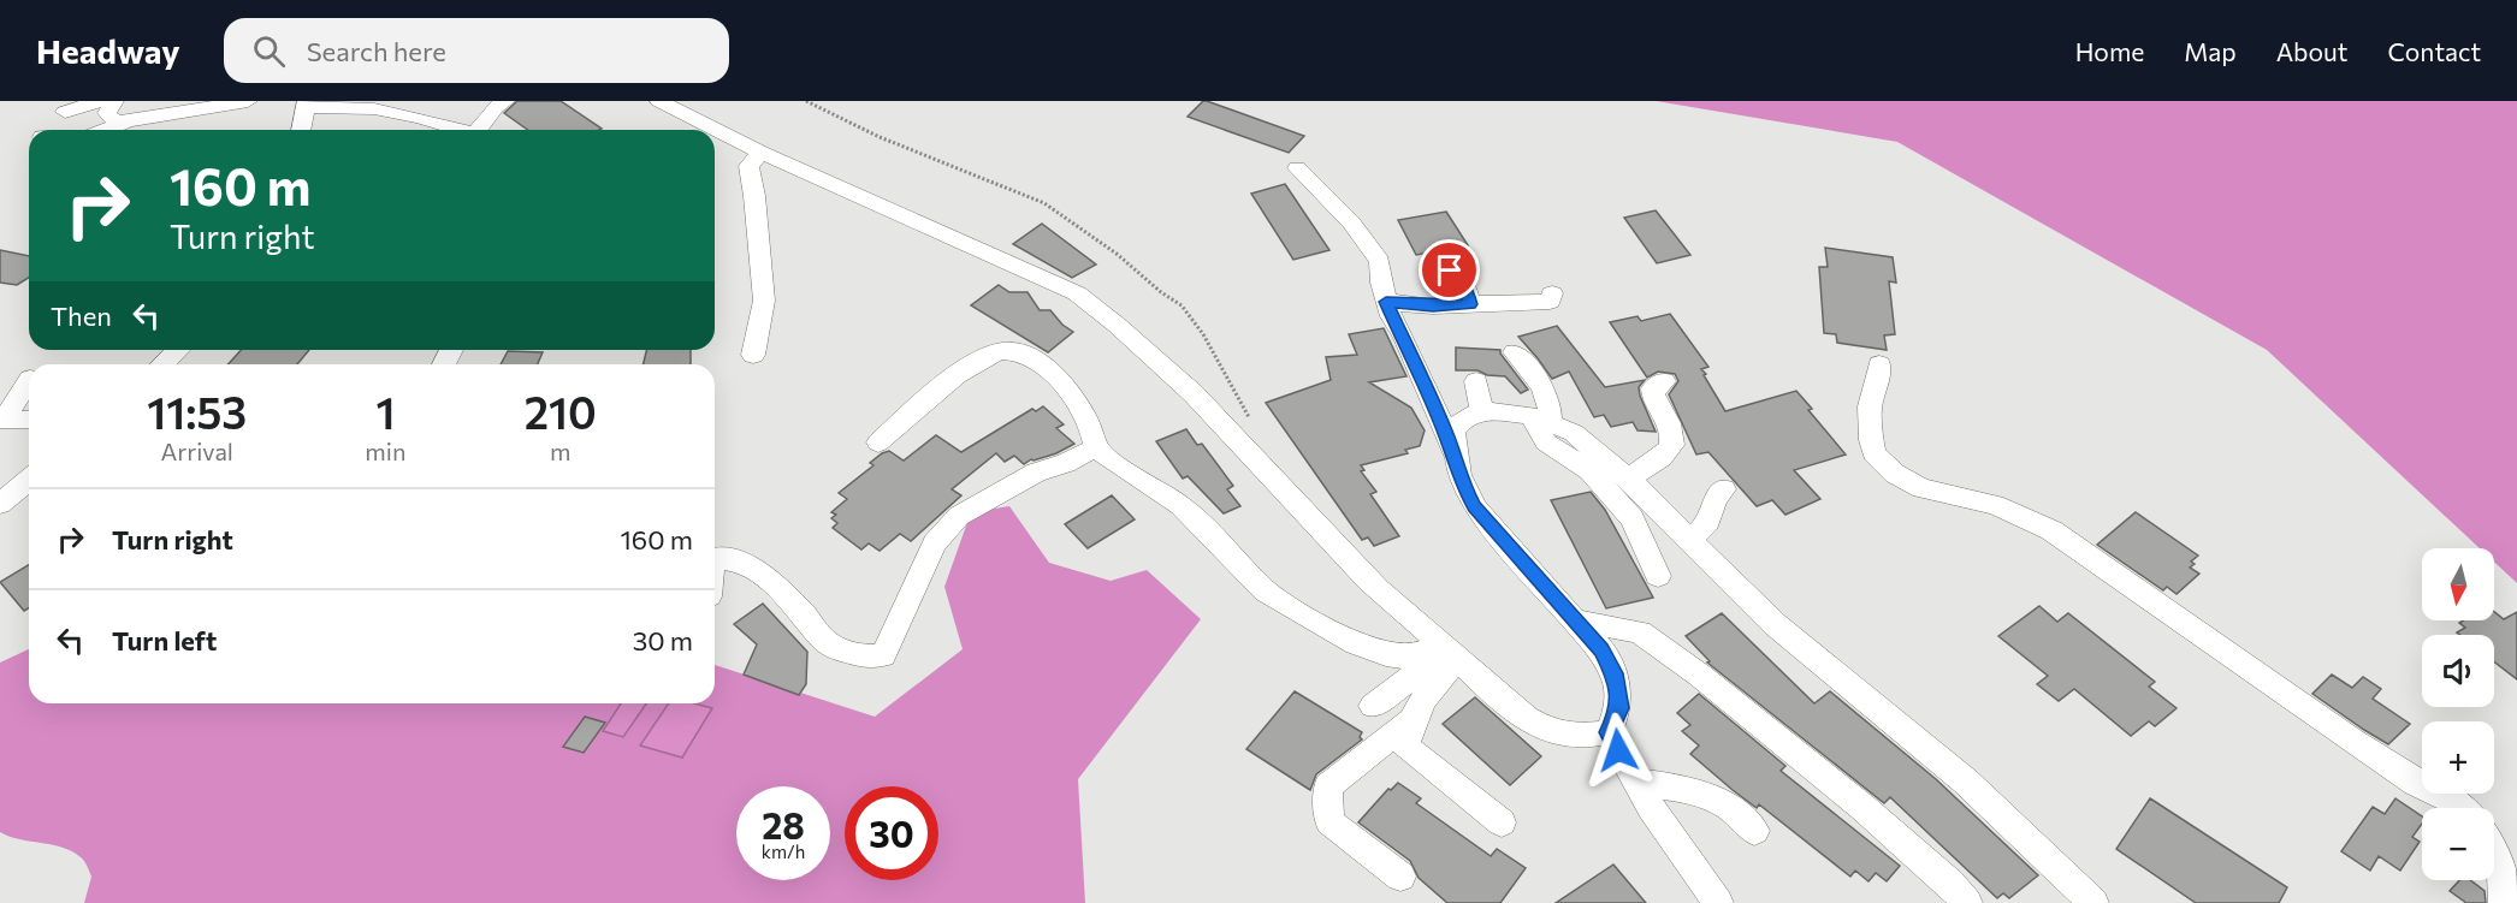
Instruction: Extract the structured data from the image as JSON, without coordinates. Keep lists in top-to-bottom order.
{
  "north": "bottom",
  "page": {
    "header": "Headway",
    "search": "Search here",
    "nav": [
      "Home",
      "Map",
      "About",
      "Contact"
    ],
    "turn": ["160 m", "Turn right"],
    "then": "Then",
    "eta": [
      "11:53",
      "Arrival",
      "1",
      "min",
      "210",
      "m"
    ],
    "list": [
      {
        "name": "Turn right",
        "value": "160 m"
      },
      {
        "name": "Turn left",
        "value": "30 m"
      }
    ],
    "map_buttons": ["+", "−"],
    "speed": "28 km/h",
    "limit": "30"
  }
}
